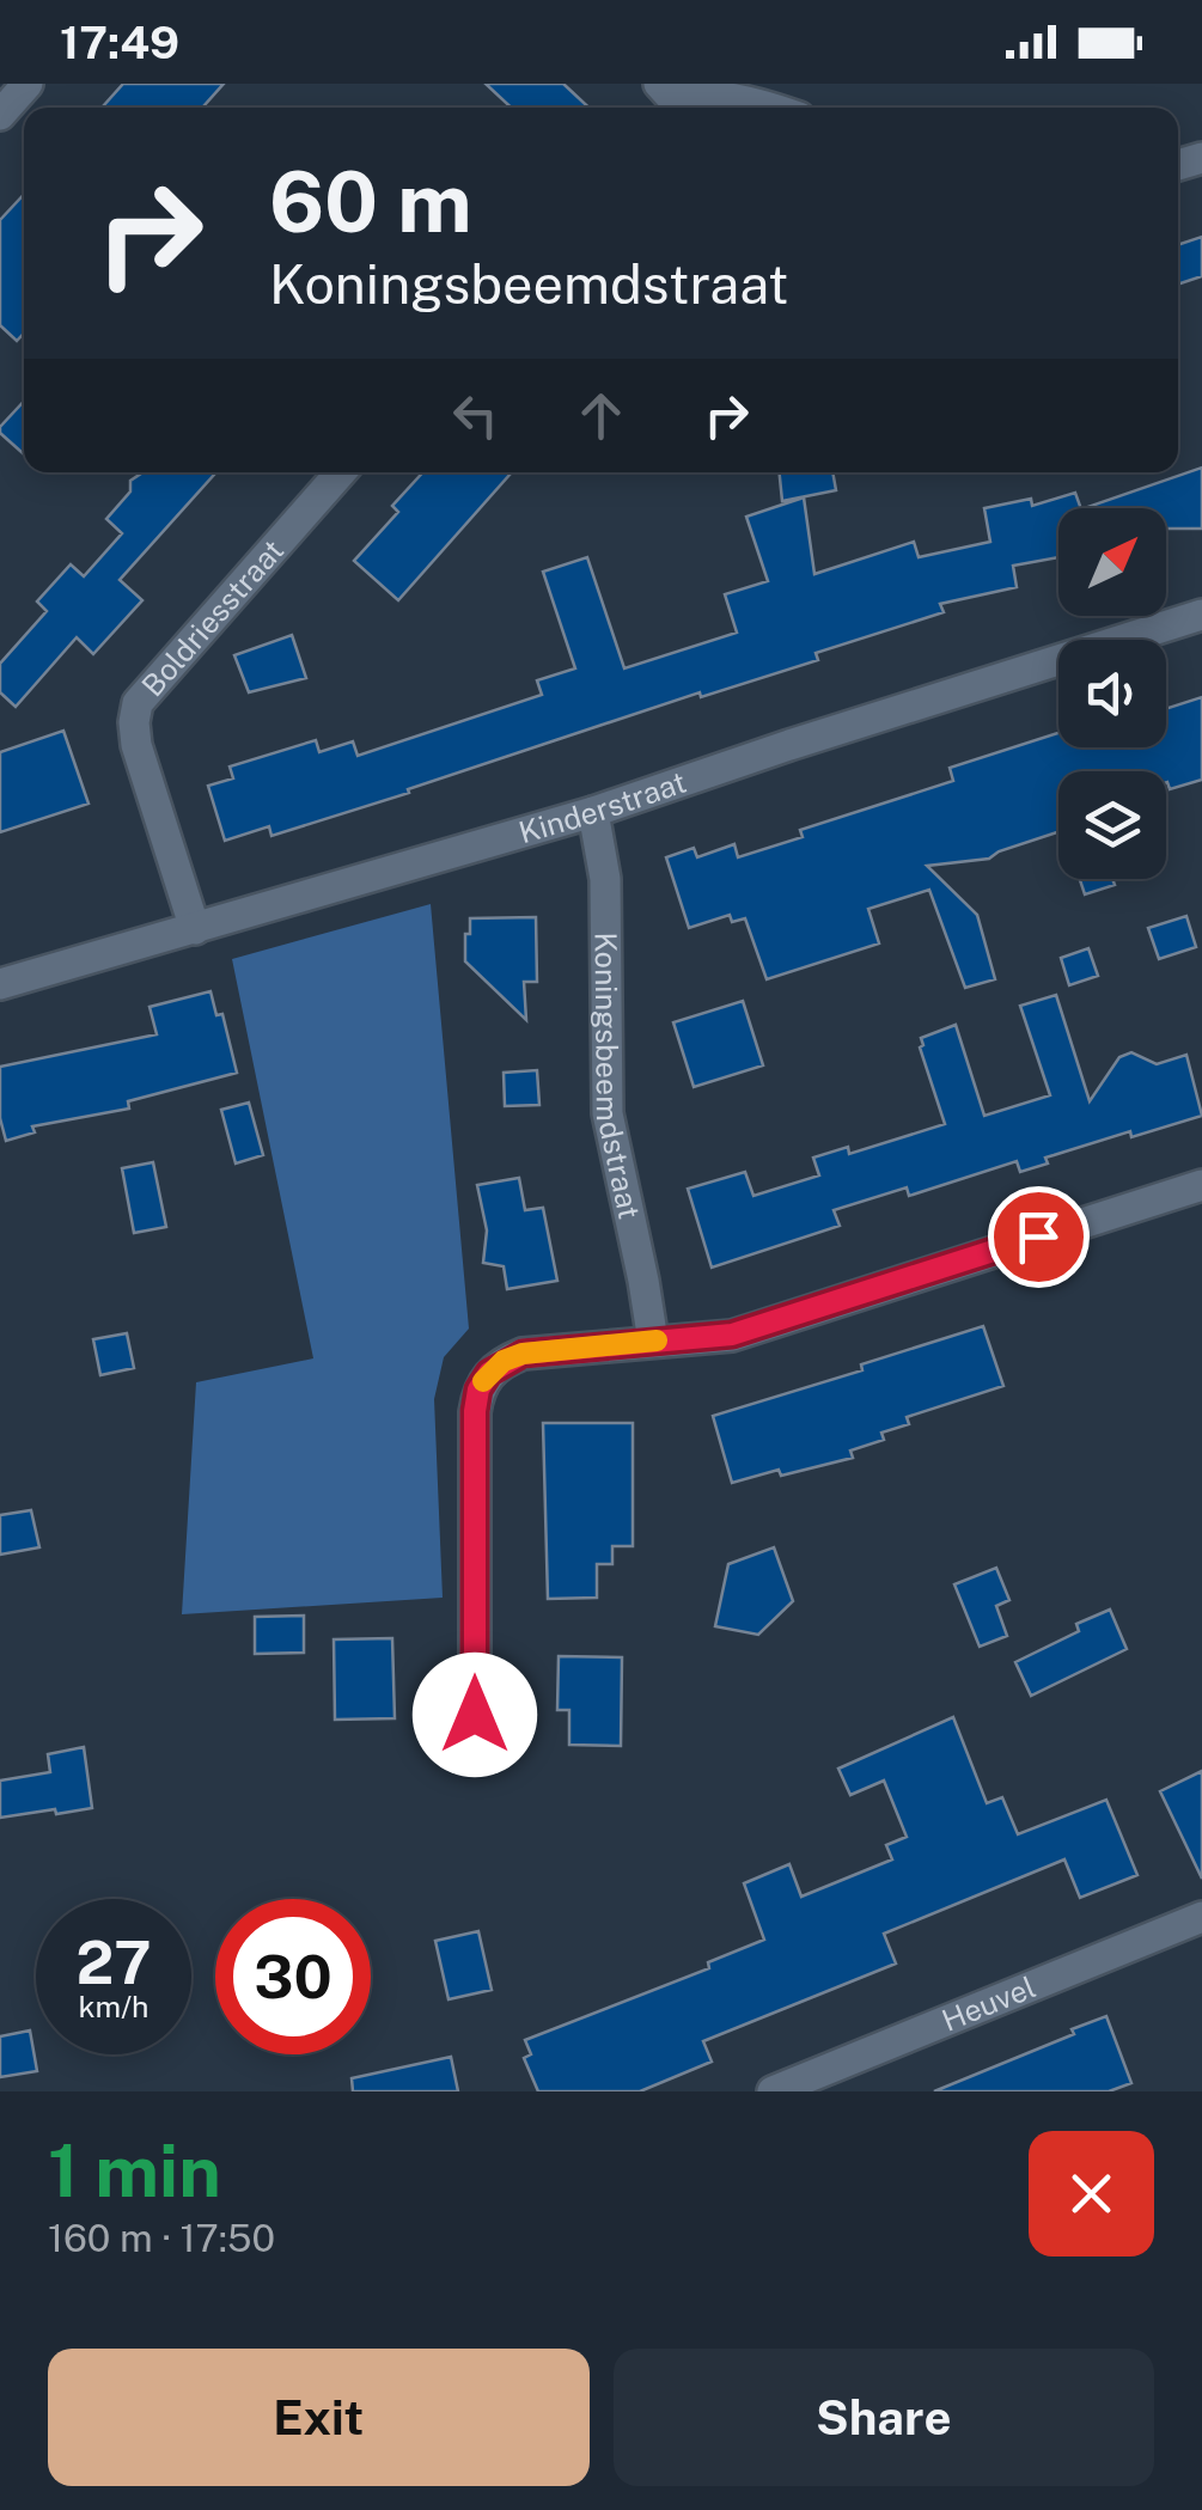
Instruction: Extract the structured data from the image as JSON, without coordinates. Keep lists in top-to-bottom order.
{
  "streets": {
    "street": [
      "Boldriesstraat",
      "Kinderstraat",
      "Koningsbeemdstraat",
      "Heuvel"
    ]
  },
  "crossings": [
    ["Boldriesstraat", "Kinderstraat"],
    ["Kinderstraat", "Koningsbeemdstraat"]
  ],
  "north": "top right",
  "page": {
    "status": "17:49",
    "turn": ["60 m", "Koningsbeemdstraat"],
    "speed": "27 km/h",
    "limit": "30",
    "heading": ["1 min", "160 m · 17:50"],
    "buttons": ["Exit", "Share"]
  }
}
